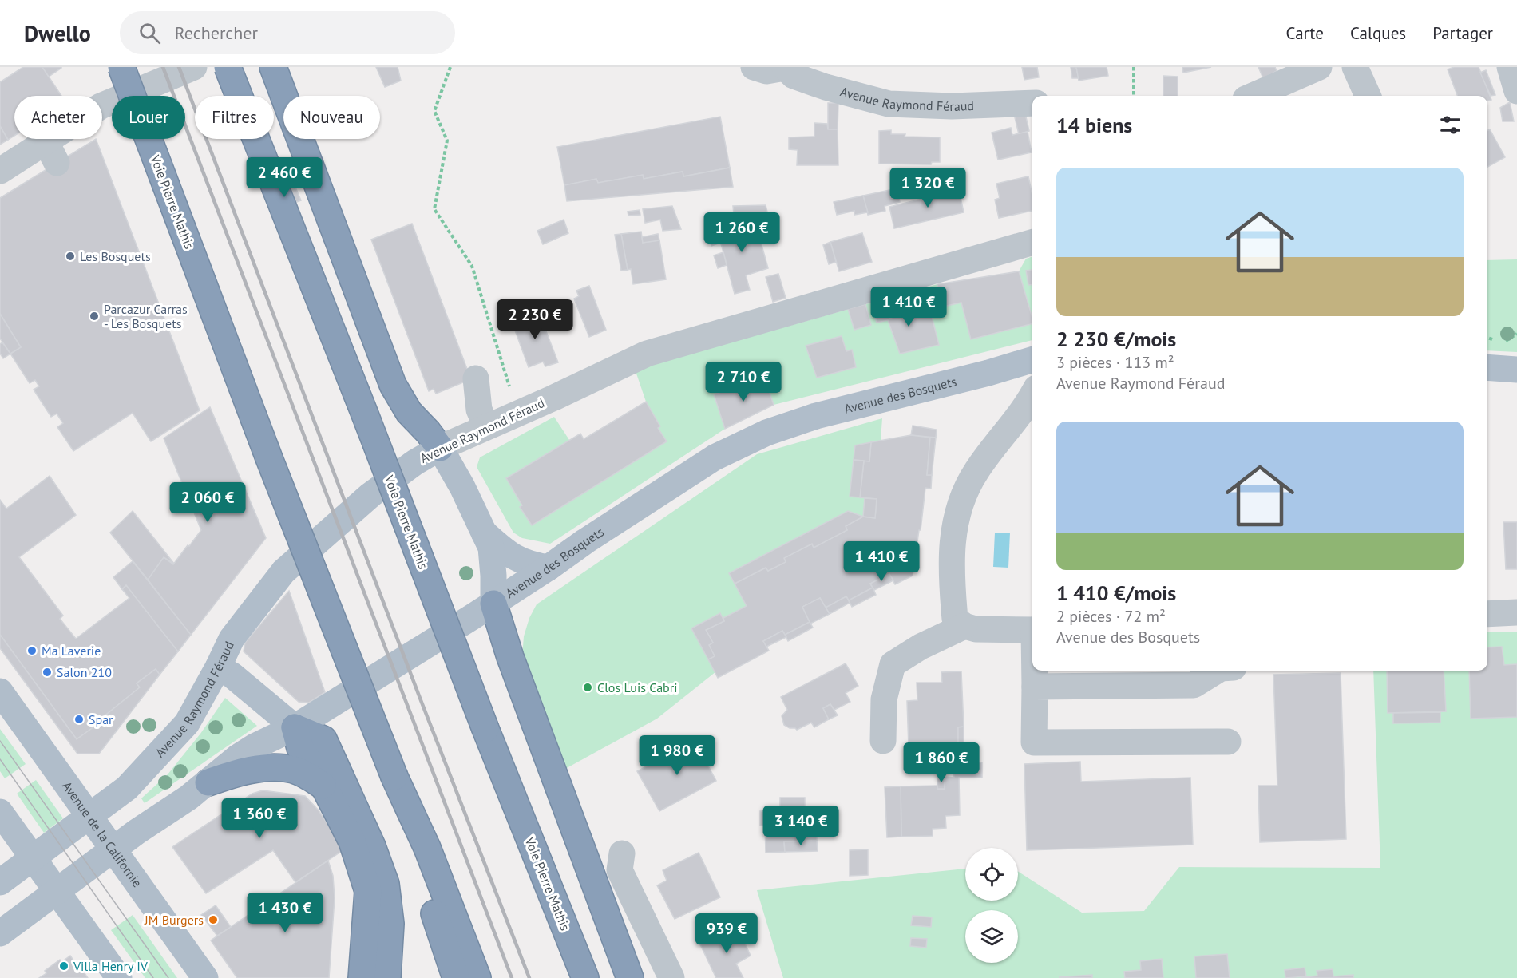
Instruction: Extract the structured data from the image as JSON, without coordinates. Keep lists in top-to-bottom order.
{
  "streets": {
    "highway": ["Voie Pierre Mathis"],
    "main road": ["Avenue Raymond Féraud", "Avenue des Bosquets", "Avenue de la Californie"]
  },
  "crossings": [
    ["Avenue Raymond Féraud", "Avenue de la Californie"],
    ["Avenue des Bosquets", "Avenue de la Californie"]
  ],
  "places": [
    "Les Bosquets",
    "Parcazur Carras - Les Bosquets",
    "Ma Laverie",
    "Salon 210",
    "Clos Luis Cabri",
    "Spar",
    "JM Burgers",
    "Villa Henry IV"
  ],
  "page": {
    "header": "Dwello",
    "search": "Rechercher",
    "nav": ["Carte", "Calques", "Partager"],
    "chip": [
      "Acheter",
      "Louer",
      "Filtres",
      "Nouveau"
    ],
    "heading": "14 biens",
    "list": [
      {
        "name": "2 230 €/mois",
        "note": "3 pièces · 113 m² · Avenue Raymond Féraud"
      },
      {
        "name": "1 410 €/mois",
        "note": "2 pièces · 72 m² · Avenue des Bosquets"
      }
    ],
    "price": [
      "2 460 €",
      "1 320 €",
      "1 260 €",
      "1 410 €",
      "2 230 €",
      "2 710 €",
      "2 060 €",
      "1 410 €",
      "1 980 €",
      "1 860 €",
      "1 360 €",
      "3 140 €",
      "1 430 €",
      "939 €"
    ]
  }
}
